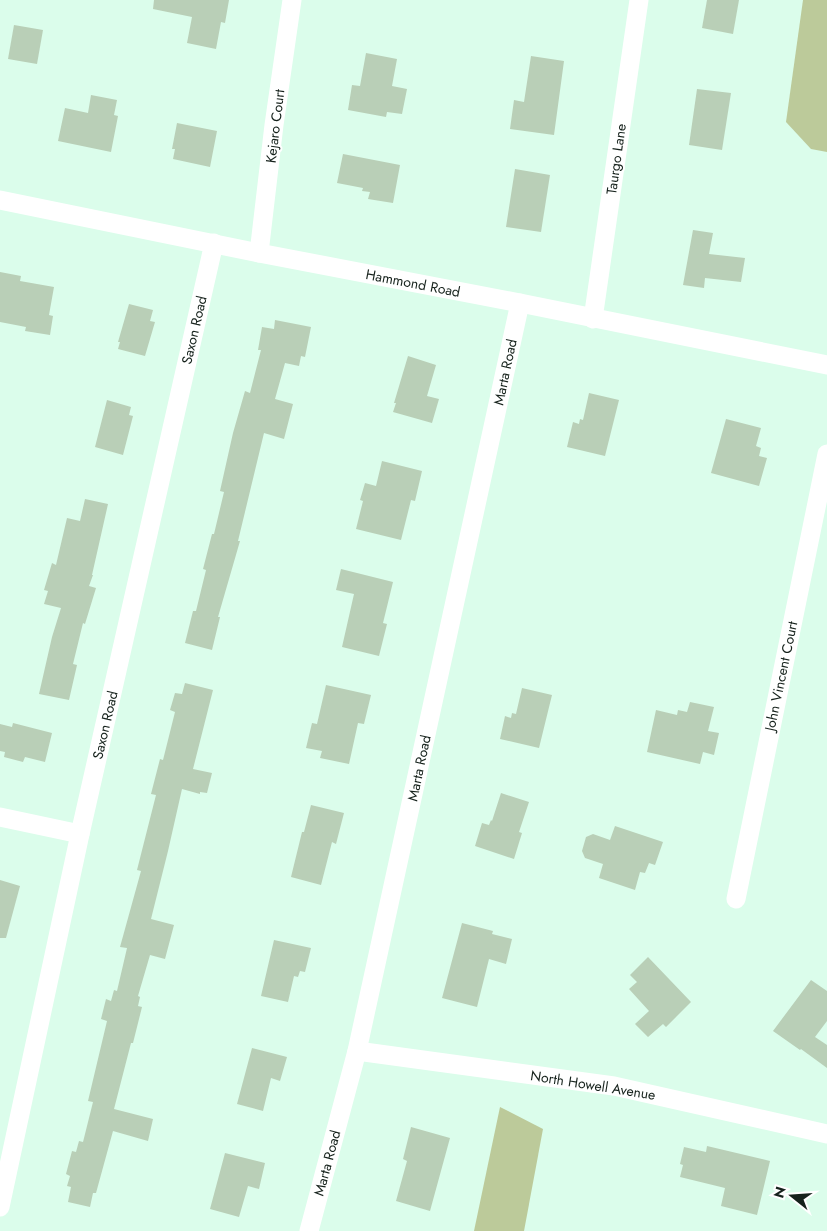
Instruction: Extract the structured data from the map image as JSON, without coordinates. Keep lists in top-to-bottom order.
{
  "streets": {
    "street": [
      "Kejaro Court",
      "Taurgo Lane",
      "Hammond Road",
      "Saxon Road",
      "Marta Road",
      "John Vincent Court",
      "North Howell Avenue"
    ]
  },
  "crossings": [
    ["Kejaro Court", "Hammond Road"],
    ["Taurgo Lane", "Hammond Road"],
    ["Hammond Road", "Saxon Road"],
    ["Hammond Road", "Marta Road"],
    ["Marta Road", "North Howell Avenue"]
  ],
  "north": "left"
}
